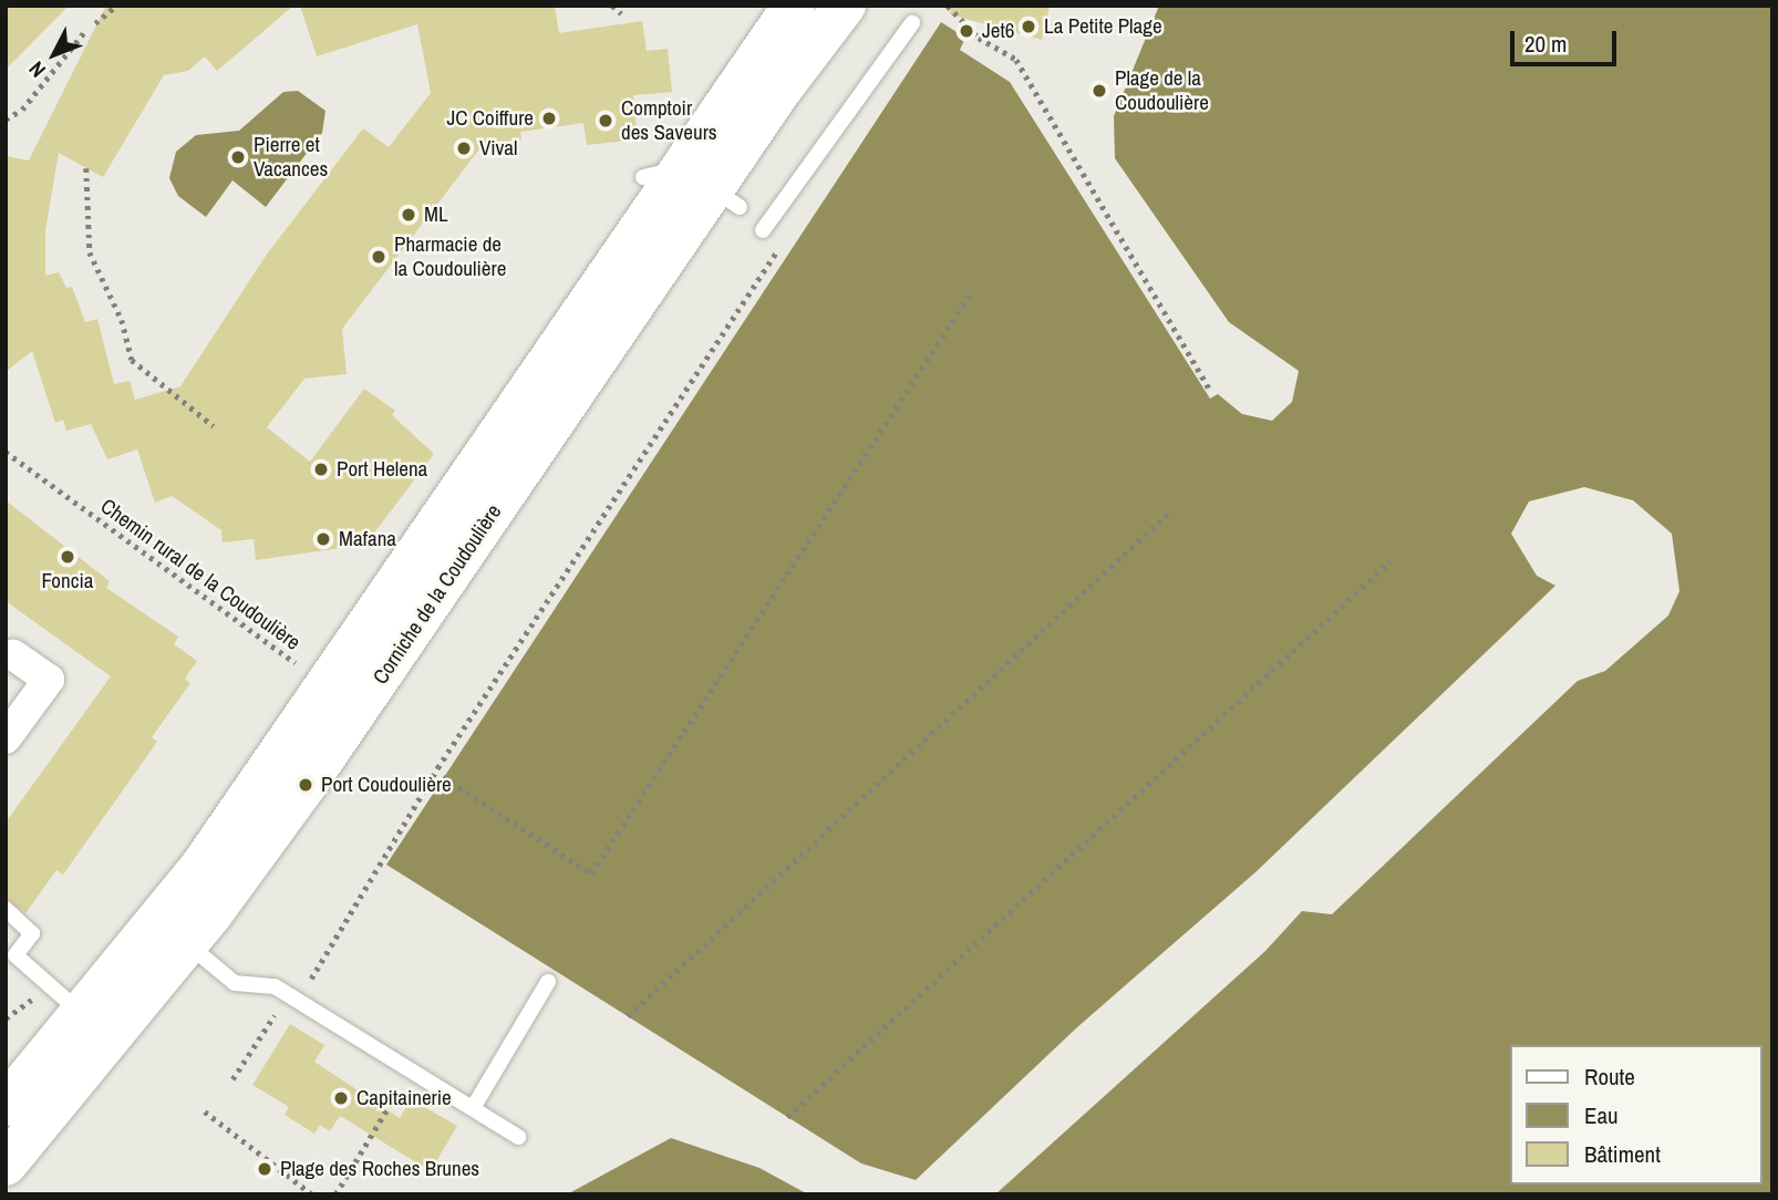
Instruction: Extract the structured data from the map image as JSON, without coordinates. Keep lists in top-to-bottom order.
{
  "streets": {
    "main road": ["Corniche de la Coudoulière"],
    "path": ["Chemin rural de la Coudoulière"]
  },
  "crossings": [
    ["Chemin rural de la Coudoulière", "Corniche de la Coudoulière"]
  ],
  "places": [
    "La Petite Plage",
    "Jet6",
    "Plage de la Coudoulière",
    "JC Coiffure",
    "Comptoir des Saveurs",
    "Vival",
    "Pierre et Vacances",
    "ML",
    "Pharmacie de la Coudoulière",
    "Port Helena",
    "Mafana",
    "Foncia",
    "Port Coudoulière",
    "Capitainerie",
    "Plage des Roches Brunes"
  ],
  "legend": ["Route", "Eau", "Bâtiment"],
  "scale_bar": "20 m",
  "north": "bottom left"
}
